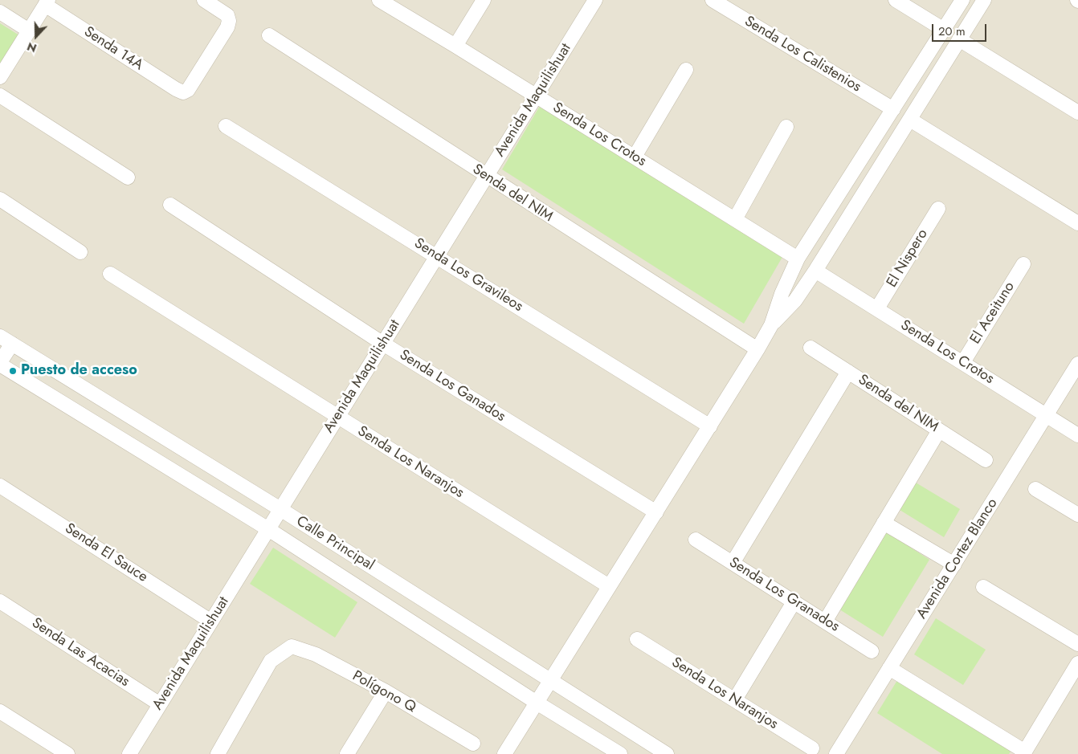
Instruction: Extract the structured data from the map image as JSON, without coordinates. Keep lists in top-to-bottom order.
{
  "streets": {
    "street": [
      "Senda 14A",
      "Senda Los Calistenios",
      "Avenida Maquilishuat",
      "Senda Los Crotos",
      "Senda del NIM",
      "El Nispero",
      "Senda Los Gravileos",
      "El Aceituno",
      "Senda Los Ganados",
      "Senda Los Naranjos",
      "Calle Principal",
      "Senda El Sauce",
      "Avenida Cortez Blanco",
      "Senda Los Granados",
      "Senda Las Acacias",
      "Polígono Q"
    ]
  },
  "crossings": [
    ["Avenida Maquilishuat", "Senda Los Crotos"],
    ["Avenida Maquilishuat", "Senda del NIM"],
    ["Avenida Maquilishuat", "Senda Los Gravileos"],
    ["Avenida Maquilishuat", "Senda Los Ganados"],
    ["Avenida Maquilishuat", "Senda Los Naranjos"],
    ["Avenida Maquilishuat", "Calle Principal"],
    ["Avenida Maquilishuat", "Senda El Sauce"],
    ["Avenida Maquilishuat", "Senda Las Acacias"],
    ["Senda Los Crotos", "El Nispero"],
    ["Senda Los Crotos", "El Aceituno"],
    ["Senda Los Crotos", "Avenida Cortez Blanco"]
  ],
  "places": ["Puesto de acceso"],
  "scale_bar": "20 m",
  "north": "bottom"
}
